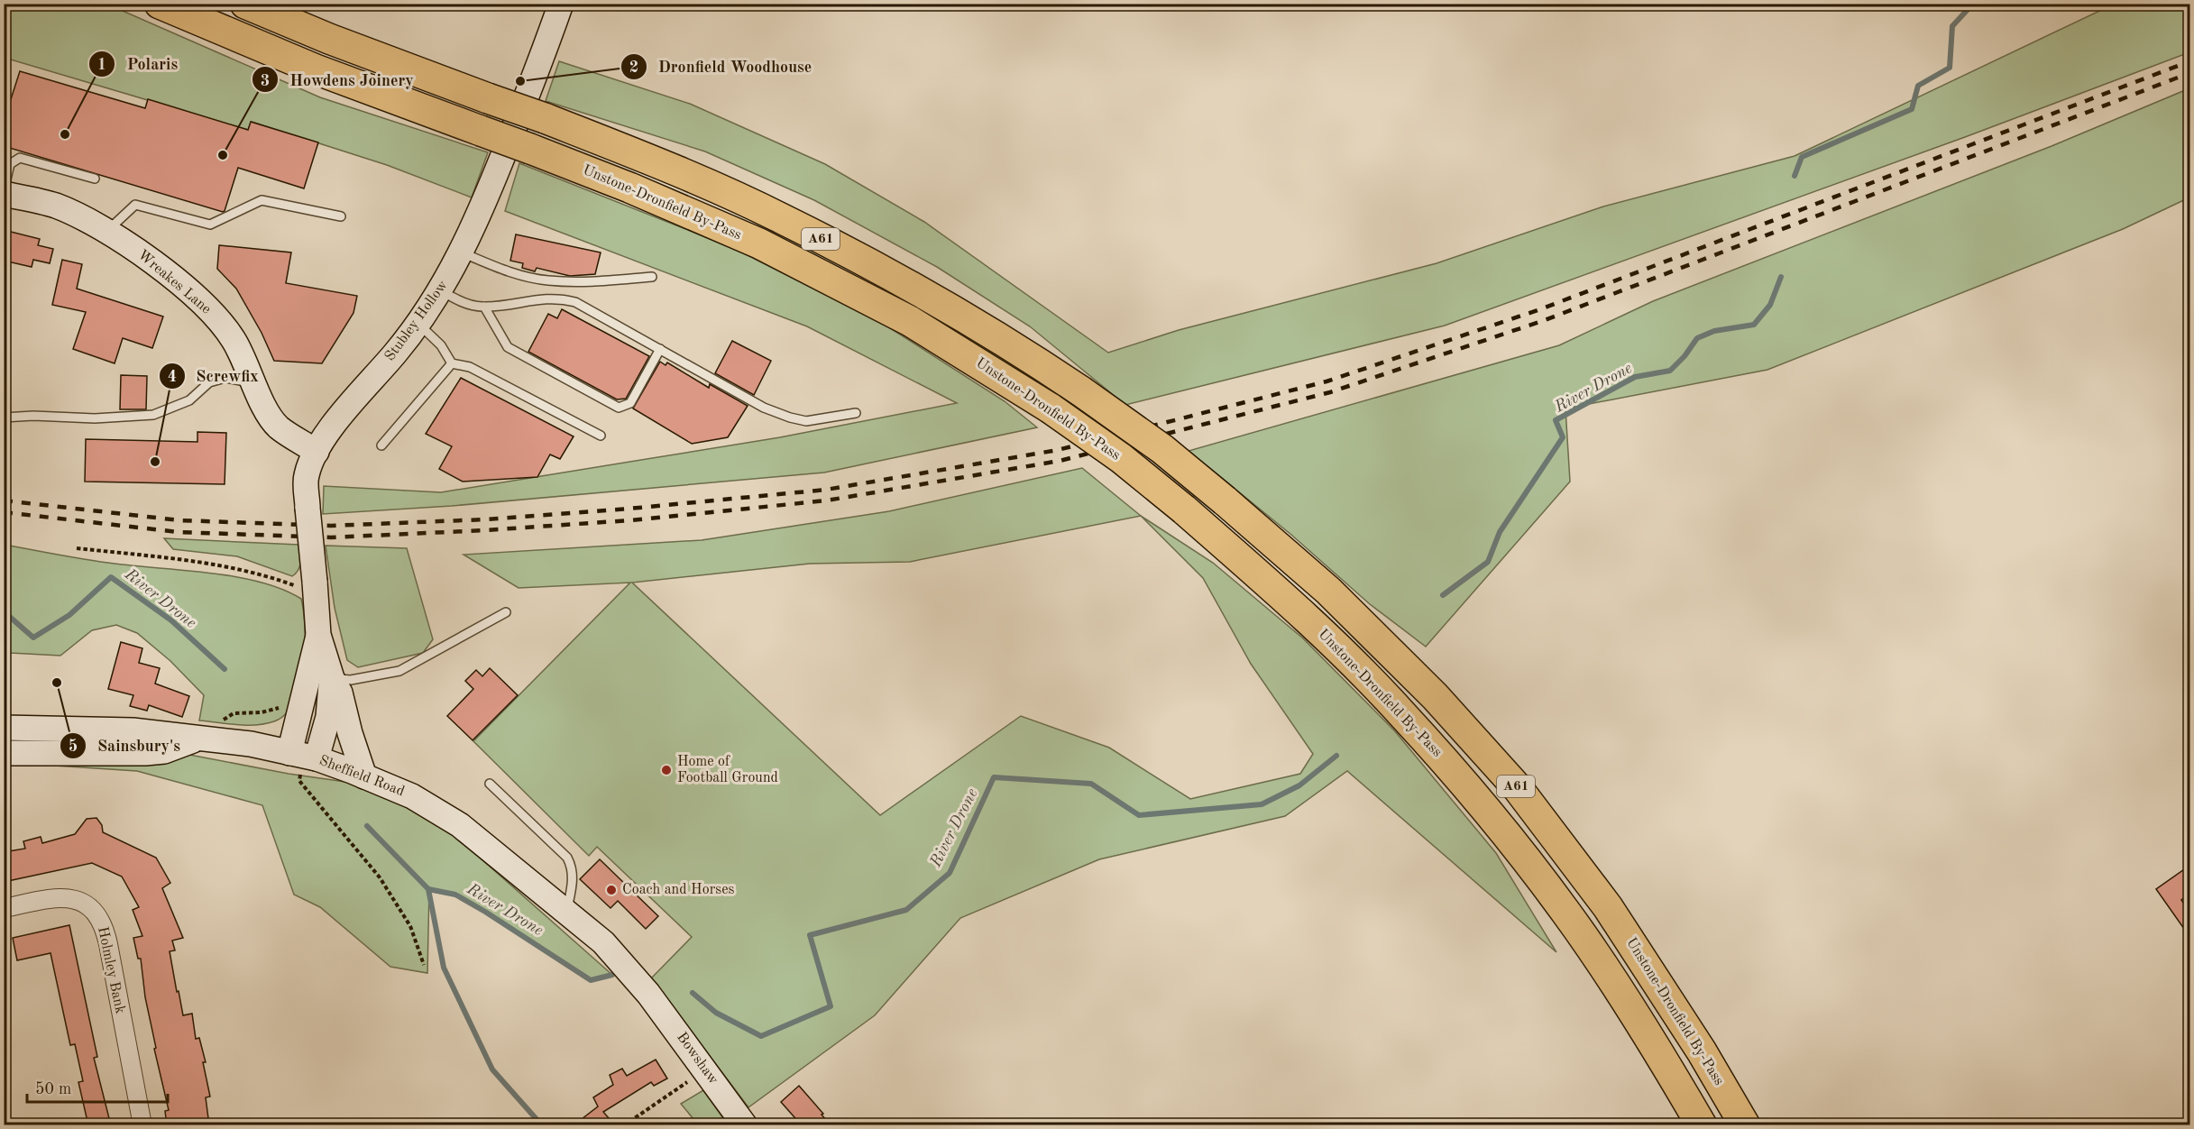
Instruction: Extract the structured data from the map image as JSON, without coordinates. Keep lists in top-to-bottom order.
{
  "streets": {
    "highway": ["Unstone-Dronfield By-Pass", "A61"],
    "main road": [
      "Wreakes Lane",
      "Stubley Hollow",
      "Sheffield Road",
      "Bowshaw"
    ],
    "street": ["Holmley Bank"]
  },
  "crossings": [
    ["Wreakes Lane", "Stubley Hollow"],
    ["Stubley Hollow", "Sheffield Road"],
    ["Sheffield Road", "Bowshaw"]
  ],
  "water": ["River Drone"],
  "places": [
    "Dronfield Woodhouse",
    "Polaris",
    "Howdens Joinery",
    "Screwfix",
    "Sainsbury's",
    "Home of Football Ground",
    "Coach and Horses"
  ],
  "scale_bar": "50 m"
}
